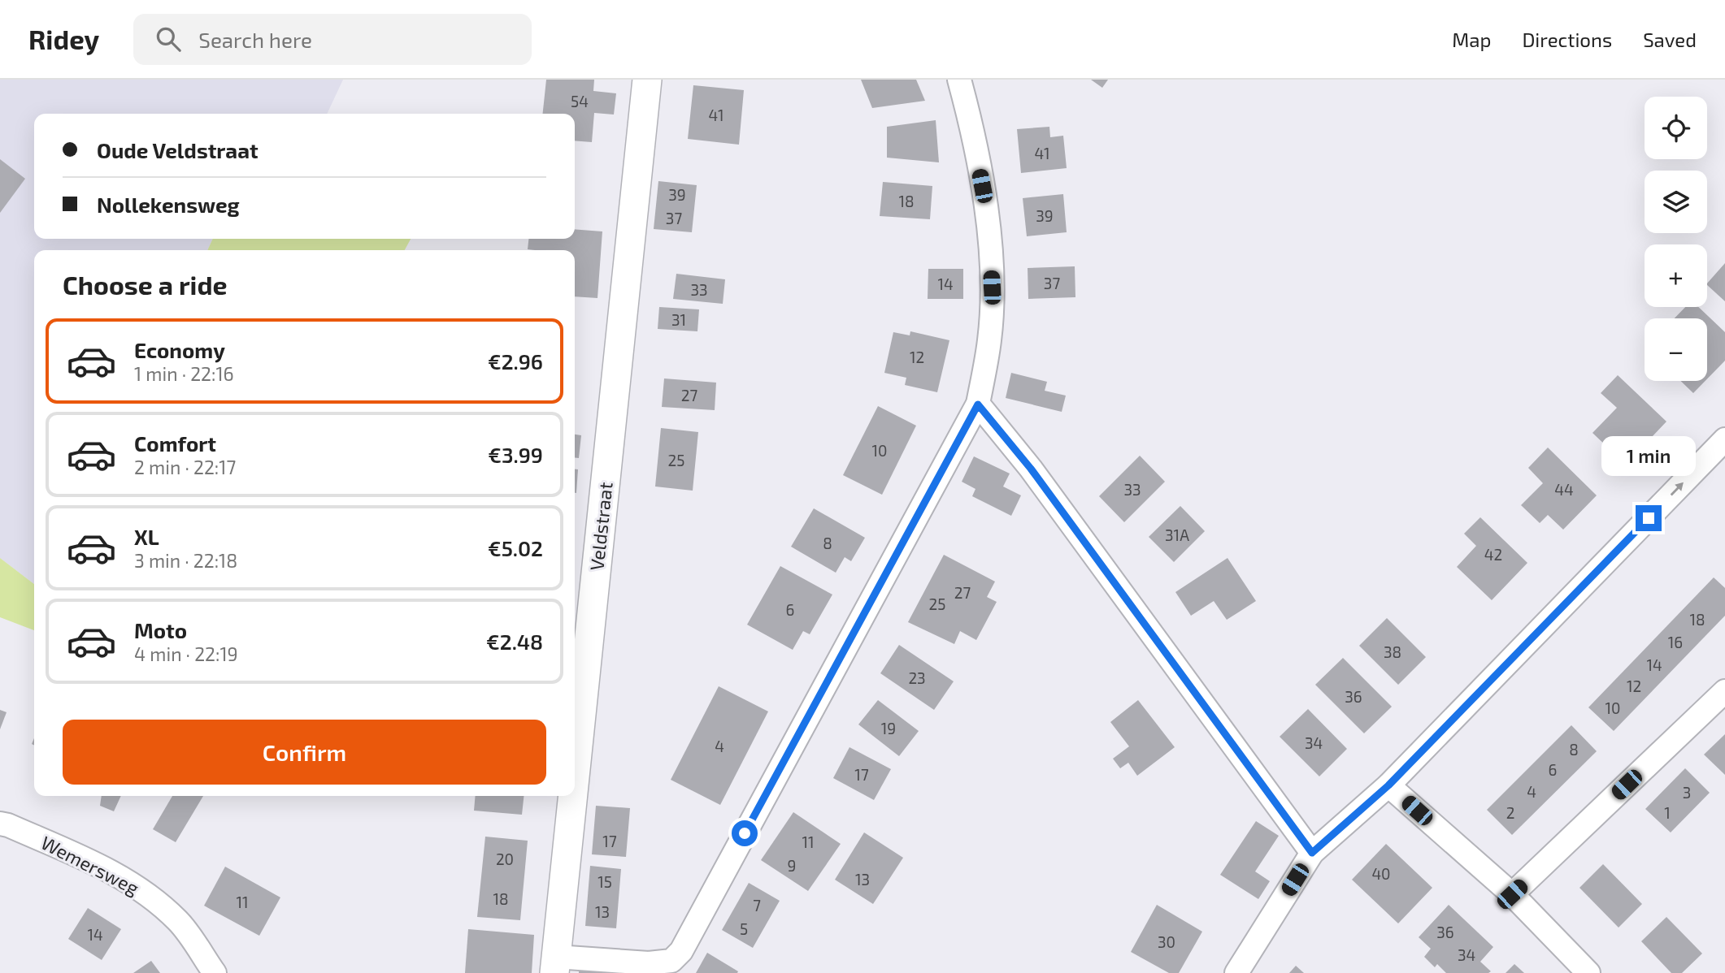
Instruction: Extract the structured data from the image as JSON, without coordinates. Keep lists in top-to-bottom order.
{
  "streets": {
    "street": ["Veldstraat", "Wemersweg"]
  },
  "house_numbers": [
    "54",
    "41",
    "41",
    "39",
    "18",
    "39",
    "37",
    "37",
    "14",
    "33",
    "31",
    "12",
    "27",
    "10",
    "25",
    "33",
    "44",
    "31A",
    "8",
    "42",
    "27",
    "25",
    "6",
    "18",
    "16",
    "38",
    "14",
    "23",
    "12",
    "36",
    "10",
    "19",
    "34",
    "4",
    "8",
    "6",
    "17",
    "4",
    "3",
    "2",
    "1",
    "17",
    "11",
    "20",
    "9",
    "40",
    "13",
    "15",
    "18",
    "11",
    "7",
    "13",
    "5",
    "36",
    "14",
    "30",
    "34"
  ],
  "page": {
    "header": "Ridey",
    "search": "Search here",
    "nav": ["Map", "Directions", "Saved"],
    "map_buttons": ["+", "−"],
    "banner": ["Oude Veldstraat", "Nollekensweg"],
    "heading": "Choose a ride",
    "list": [
      {
        "name": "Economy",
        "note": "1 min · 22:16",
        "value": "€2.96"
      },
      {
        "name": "Comfort",
        "note": "2 min · 22:17",
        "value": "€3.99"
      },
      {
        "name": "XL",
        "note": "3 min · 22:18",
        "value": "€5.02"
      },
      {
        "name": "Moto",
        "note": "4 min · 22:19",
        "value": "€2.48"
      }
    ],
    "bubble": "1 min",
    "buttons": "Confirm"
  }
}
